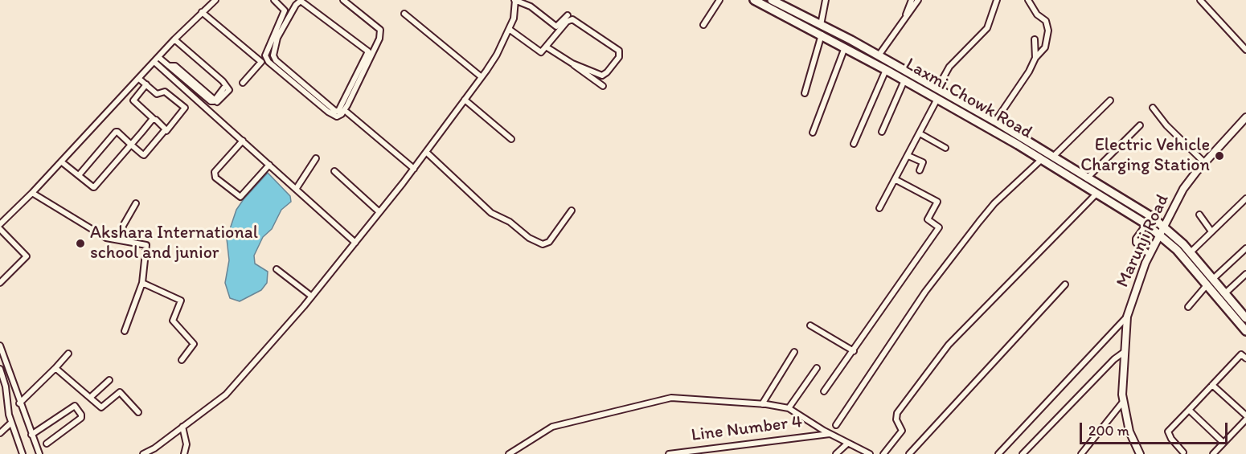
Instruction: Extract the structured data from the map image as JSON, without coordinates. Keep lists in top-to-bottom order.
{
  "streets": {
    "main road": ["Laxmi Chowk Road"],
    "street": ["Marunji Road", "Line Number 4"]
  },
  "crossings": [
    ["Laxmi Chowk Road", "Marunji Road"]
  ],
  "places": ["Electric Vehicle Charging Station", "Akshara International school and junior"],
  "scale_bar": "200 m"
}
